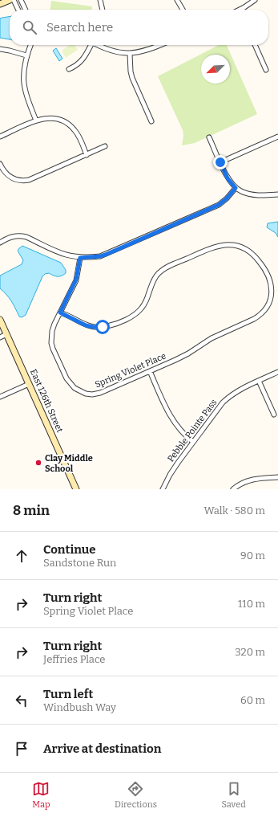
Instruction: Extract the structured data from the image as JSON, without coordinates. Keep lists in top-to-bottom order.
{
  "streets": {
    "street": ["Spring Violet Place", "East 126th Street", "Pebble Pointe Pass"]
  },
  "places": ["Clay Middle School"],
  "north": "bottom left",
  "page": {
    "search": "Search here",
    "heading": ["8 min", "Walk · 580 m"],
    "list": [
      ["Continue", "Sandstone Run", "90 m"],
      ["Turn right", "Spring Violet Place", "110 m"],
      ["Turn right", "Jeffries Place", "320 m"],
      ["Turn left", "Windbush Way", "60 m"],
      "Arrive at destination"
    ],
    "nav": ["Map", "Directions", "Saved"]
  }
}
